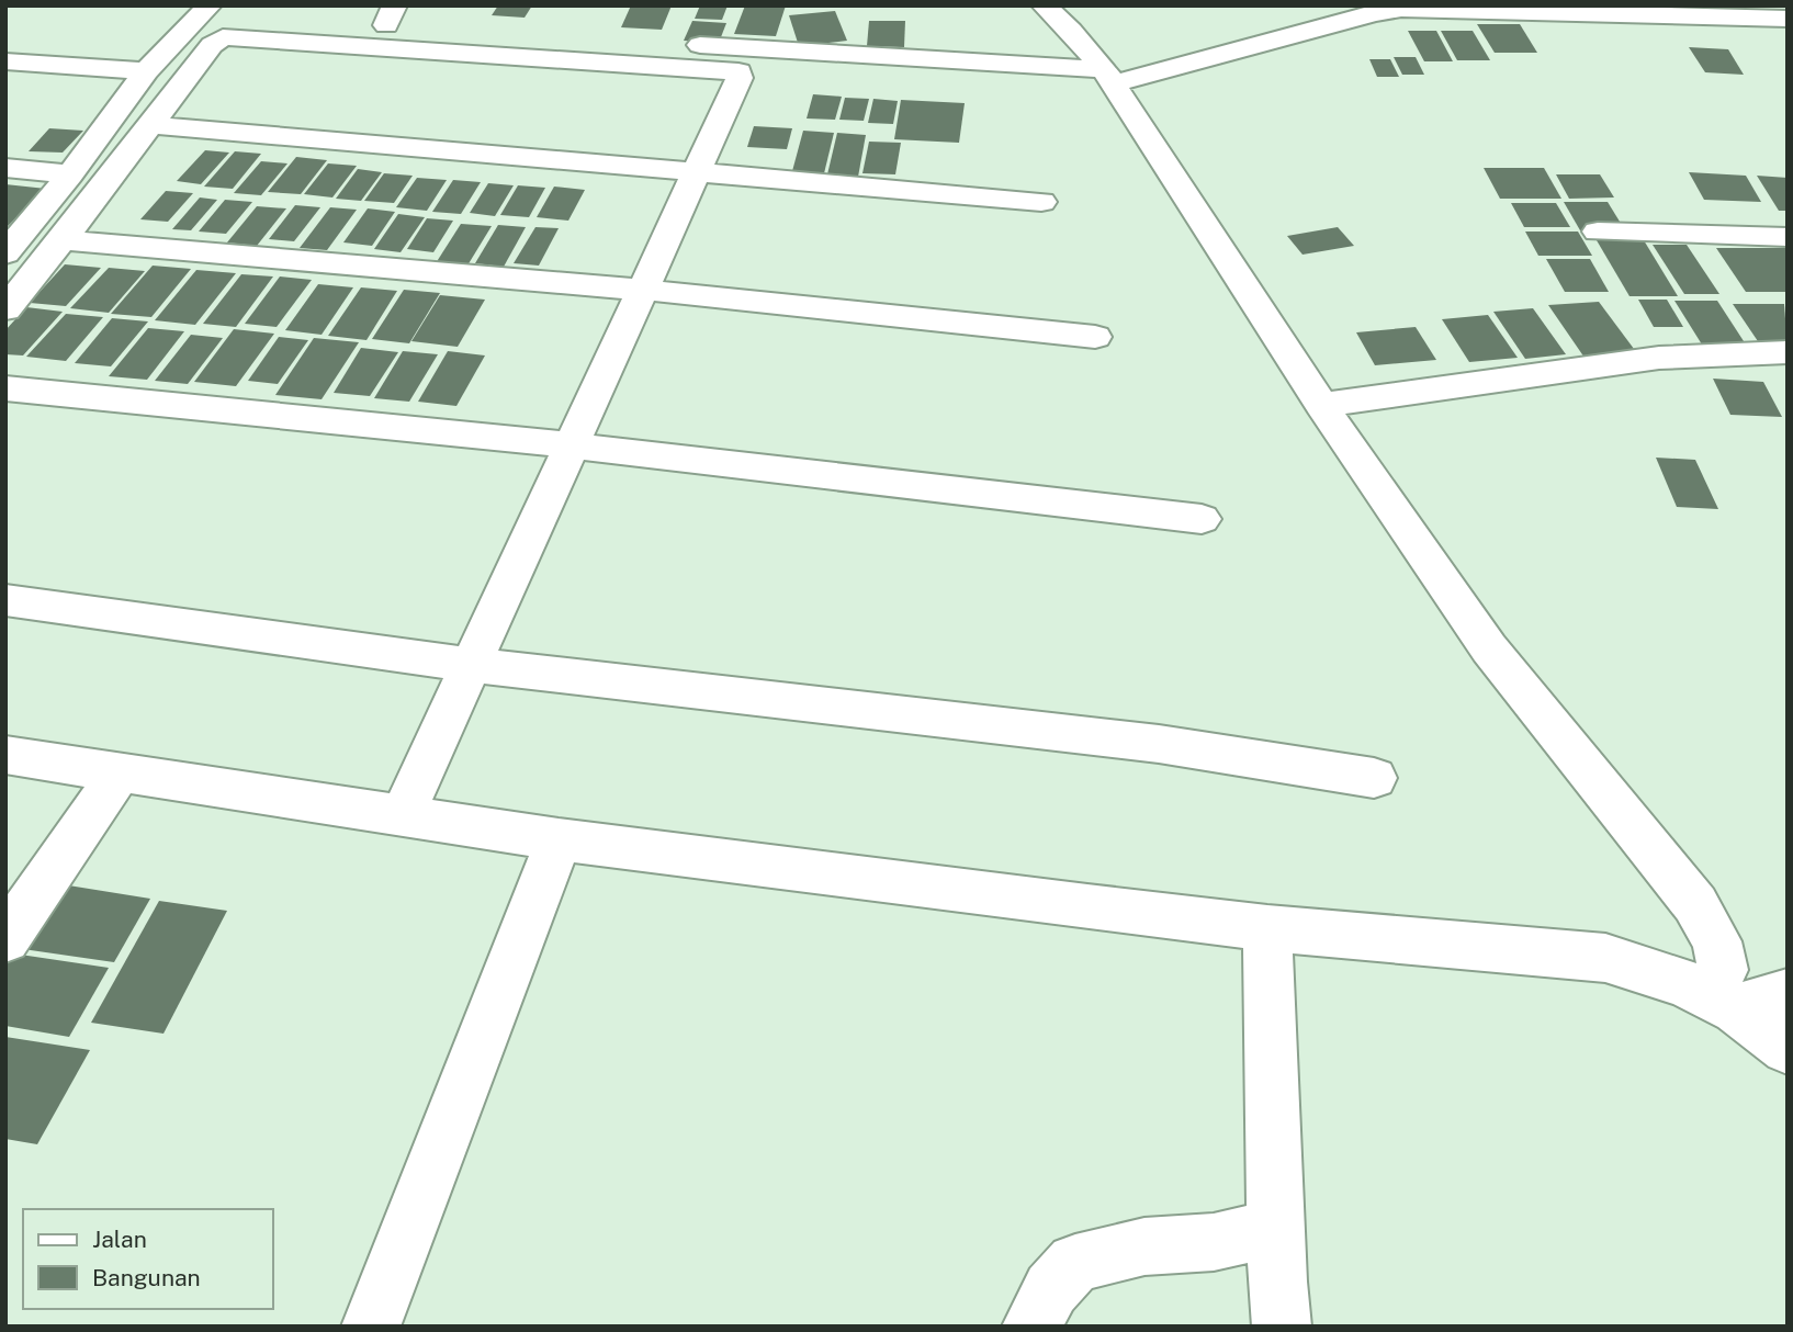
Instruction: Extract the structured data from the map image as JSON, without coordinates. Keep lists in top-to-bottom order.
{
  "legend": ["Jalan", "Bangunan"]
}
